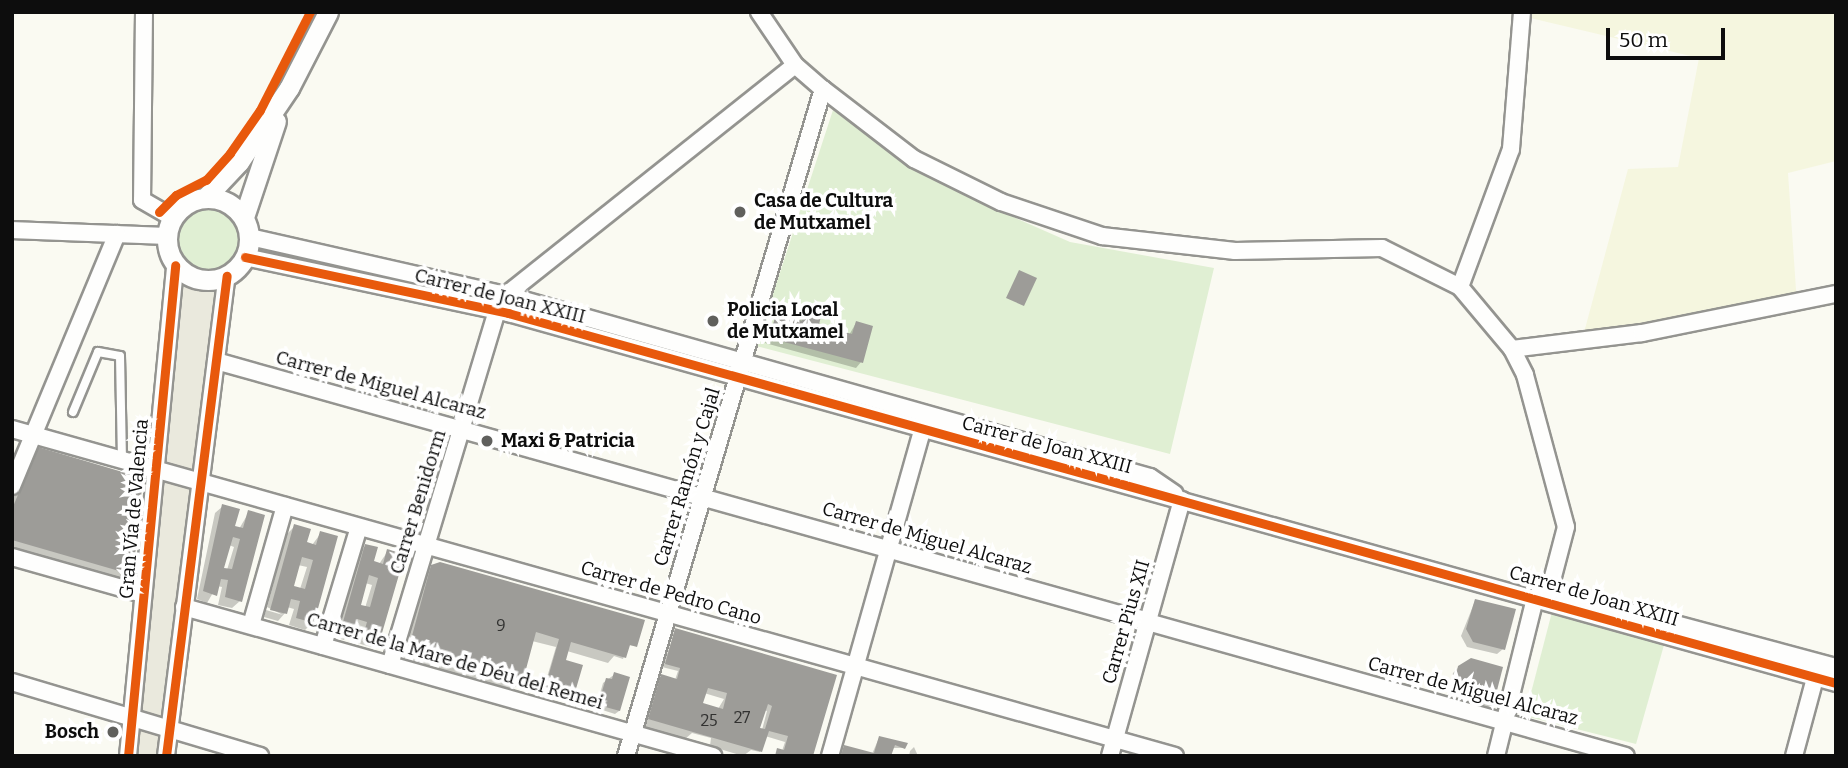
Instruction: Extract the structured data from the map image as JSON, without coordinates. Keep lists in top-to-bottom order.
{
  "streets": {
    "street": [
      "Carrer de Joan XXIII",
      "Carrer de Miguel Alcaraz",
      "Carrer Ramón y Cajal",
      "Carrer Benidorm",
      "Gran Vía de Valencia",
      "Carrer de Pedro Cano",
      "Carrer Pius XII",
      "Carrer de la Mare de Déu del Remei"
    ]
  },
  "crossings": [
    ["Carrer de Joan XXIII", "Carrer Ramón y Cajal"],
    ["Carrer de Joan XXIII", "Carrer Benidorm"],
    ["Carrer de Joan XXIII", "Gran Vía de Valencia"],
    ["Carrer de Joan XXIII", "Carrer Pius XII"],
    ["Carrer de Miguel Alcaraz", "Carrer Ramón y Cajal"],
    ["Carrer de Miguel Alcaraz", "Carrer Benidorm"],
    ["Carrer de Miguel Alcaraz", "Carrer Pius XII"],
    ["Carrer Ramón y Cajal", "Carrer de Pedro Cano"],
    ["Carrer Ramón y Cajal", "Carrer de la Mare de Déu del Remei"],
    ["Carrer Benidorm", "Carrer de Pedro Cano"],
    ["Carrer Benidorm", "Carrer de la Mare de Déu del Remei"],
    ["Gran Vía de Valencia", "Carrer de Pedro Cano"],
    ["Carrer de Pedro Cano", "Carrer Pius XII"]
  ],
  "places": [
    "Casa de Cultura de Mutxamel",
    "Policia Local de Mutxamel",
    "Maxi & Patricia",
    "Bosch"
  ],
  "house_numbers": ["9", "27", "25"],
  "scale_bar": "50 m"
}
